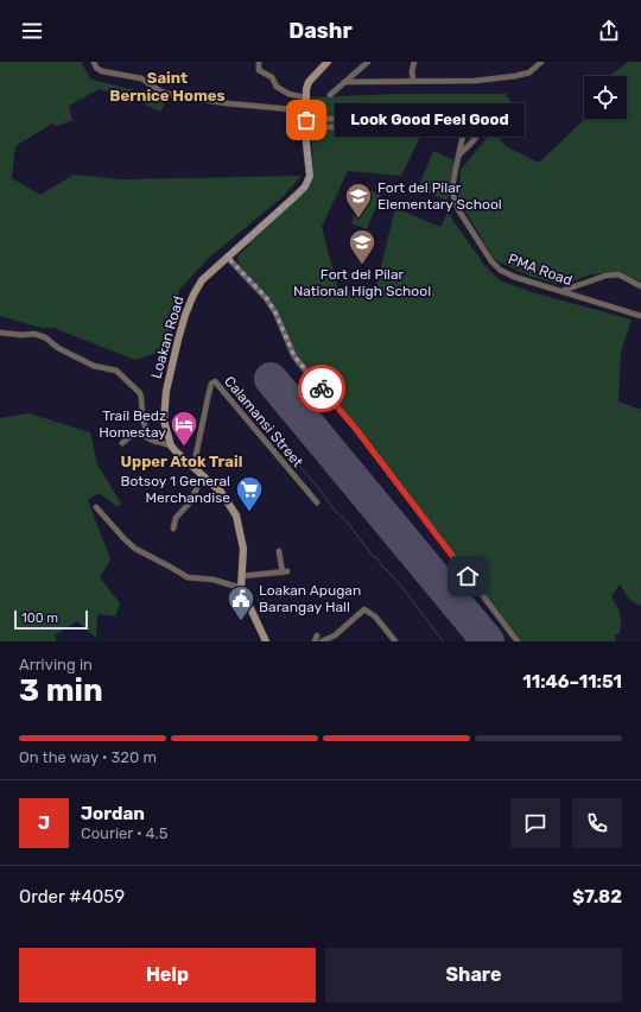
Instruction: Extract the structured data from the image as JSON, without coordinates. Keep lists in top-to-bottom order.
{
  "streets": {
    "main road": ["Loakan Road"],
    "street": ["PMA Road", "Calamansi Street"]
  },
  "crossings": [
    ["PMA Road", "Loakan Road"]
  ],
  "districts": ["Saint Bernice Homes", "Upper Atok Trail"],
  "places": {
    "other": ["Look Good Feel Good"],
    "school or university": ["Fort del Pilar Elementary School", "Fort del Pilar National High School"],
    "hotel": ["Trail Bedz Homestay"],
    "supermarket": ["Botsoy 1 General Merchandise"],
    "public building": ["Loakan Apugan Barangay Hall"]
  },
  "scale_bar": "100 m",
  "page": {
    "header": "Dashr",
    "bubble": "Look Good Feel Good",
    "scale": "100 m",
    "heading": ["3 min", "Arriving in", "11:46–11:51"],
    "panel": [
      "Jordan",
      "Courier · 4.5",
      "Order #4059",
      "$7.82"
    ],
    "bar": "On the way · 320 m",
    "round": "J",
    "buttons": ["Help", "Share"]
  }
}
